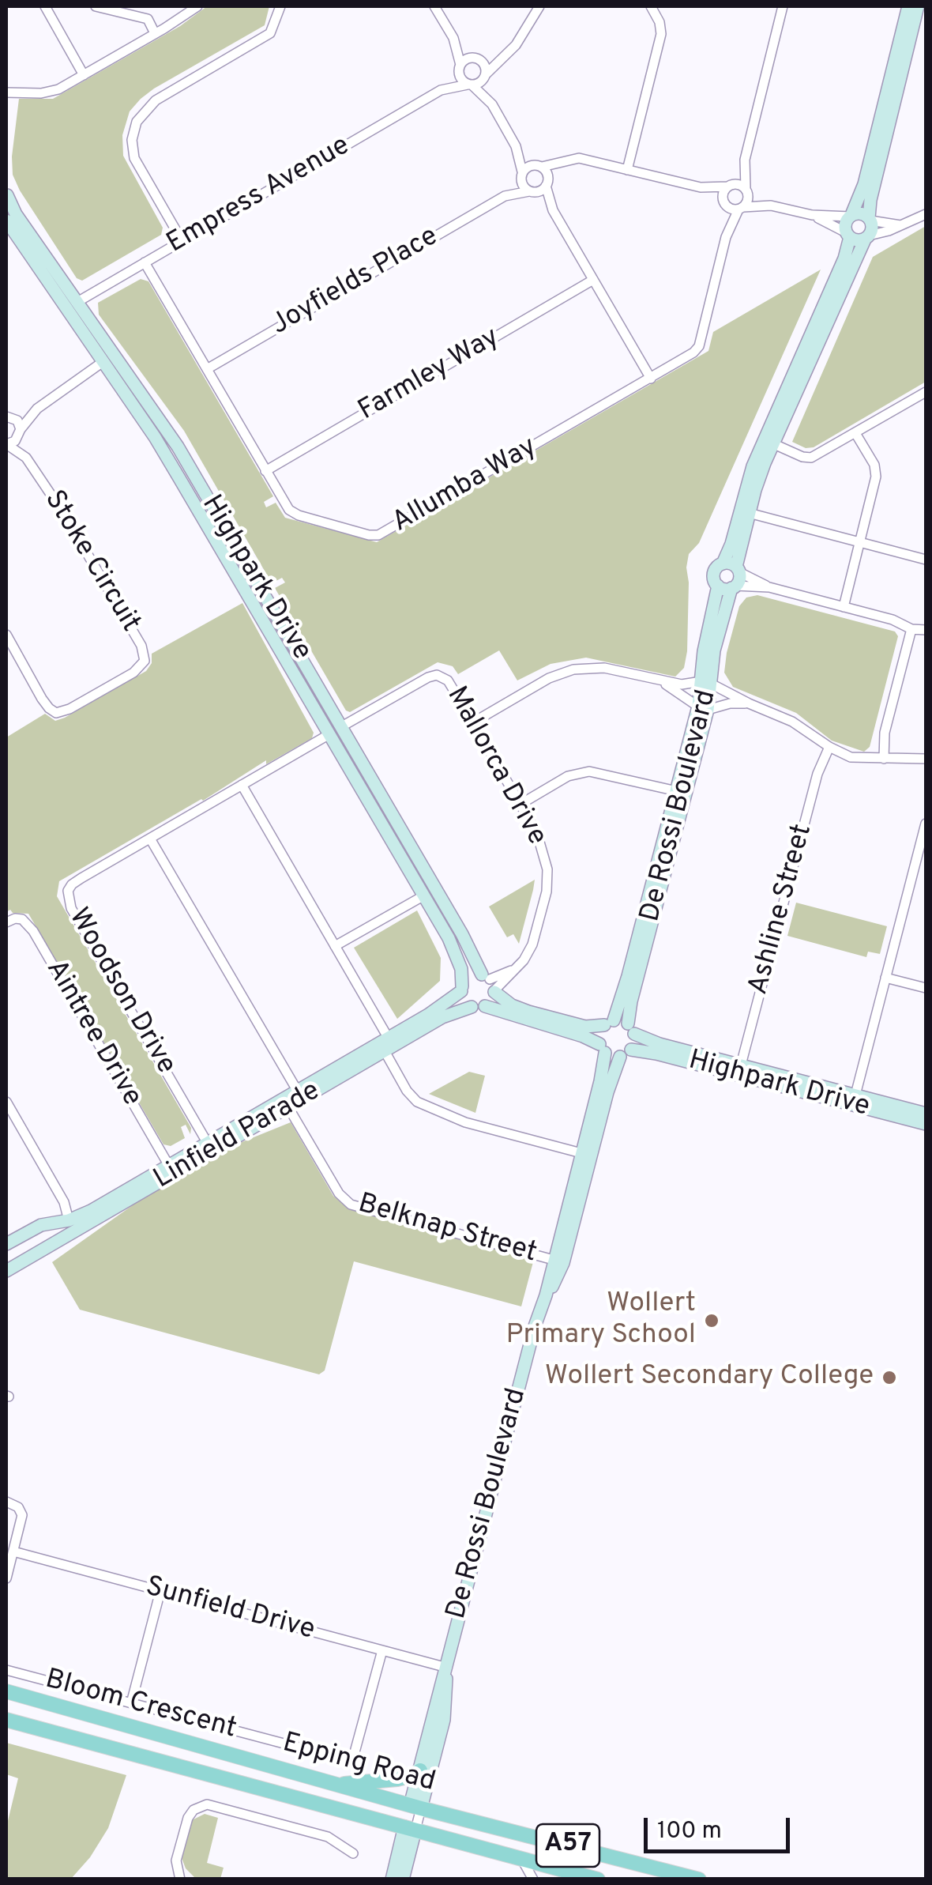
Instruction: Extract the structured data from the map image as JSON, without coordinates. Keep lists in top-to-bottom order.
{
  "streets": {
    "main road": ["Epping Road", "A57"],
    "street": [
      "Empress Avenue",
      "Joyfields Place",
      "Farmley Way",
      "Allumba Way",
      "Stoke Circuit",
      "Highpark Drive",
      "Mallorca Drive",
      "De Rossi Boulevard",
      "Ashline Street",
      "Woodson Drive",
      "Aintree Drive",
      "Linfield Parade",
      "Belknap Street",
      "Sunfield Drive",
      "Bloom Crescent"
    ]
  },
  "crossings": [
    ["Empress Avenue", "Allumba Way"],
    ["Empress Avenue", "Highpark Drive"],
    ["Joyfields Place", "Allumba Way"],
    ["Farmley Way", "Allumba Way"],
    ["Highpark Drive", "Mallorca Drive"],
    ["Highpark Drive", "De Rossi Boulevard"],
    ["Highpark Drive", "Ashline Street"],
    ["Highpark Drive", "Woodson Drive"],
    ["Highpark Drive", "Linfield Parade"],
    ["Mallorca Drive", "Linfield Parade"],
    ["De Rossi Boulevard", "Belknap Street"],
    ["De Rossi Boulevard", "Sunfield Drive"],
    ["De Rossi Boulevard", "Epping Road"],
    ["Woodson Drive", "Linfield Parade"],
    ["Aintree Drive", "Linfield Parade"],
    ["Linfield Parade", "Belknap Street"],
    ["Sunfield Drive", "Bloom Crescent"]
  ],
  "places": ["Wollert Primary School", "Wollert Secondary College"],
  "scale_bar": "100 m"
}
